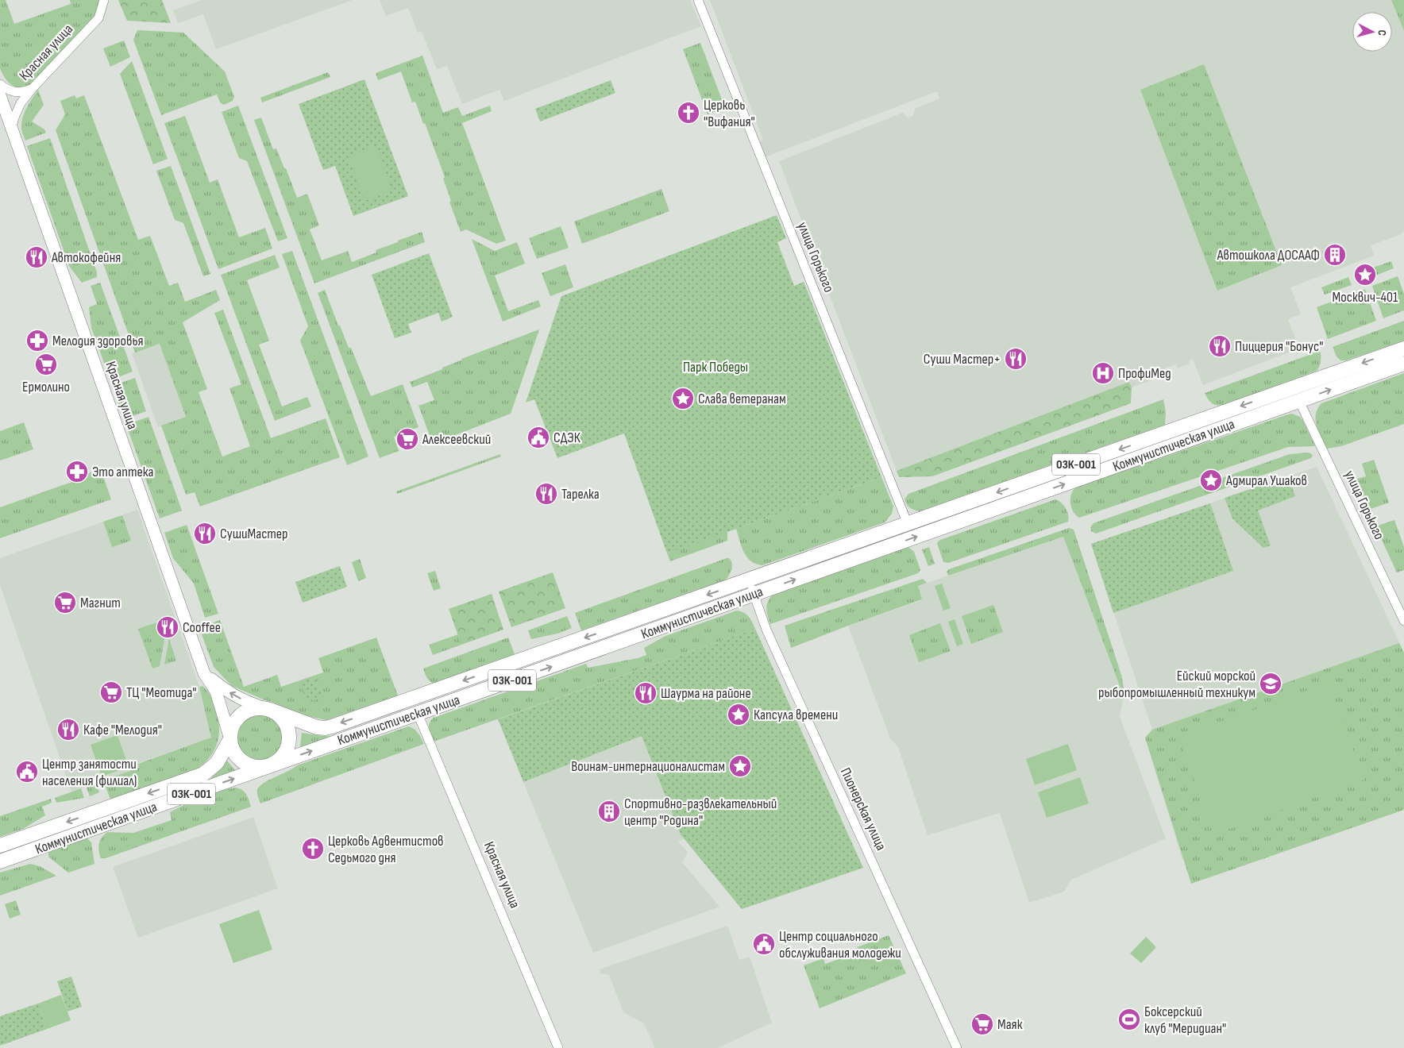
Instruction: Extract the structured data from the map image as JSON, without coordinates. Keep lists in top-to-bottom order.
{
  "streets": {
    "main road": ["Коммунистическая улица", "03К-001"],
    "street": ["Красная улица", "улица Горького", "Пионерская улица"]
  },
  "crossings": [
    ["Красная улица", "Коммунистическая улица"],
    ["Красная улица", "03К-001"],
    ["улица Горького", "Коммунистическая улица"],
    ["Коммунистическая улица", "03К-001"],
    ["Коммунистическая улица", "Пионерская улица"]
  ],
  "parks": ["Парк Победы"],
  "places": {
    "church": ["Церковь \"Вифания\"", "Церковь Адвентистов Седьмого дня"],
    "building": ["Автошкола ДОСААФ", "Спортивно-развлекательный центр \"Родина\""],
    "restaurant": [
      "Автокофейня",
      "Пиццерия \"Бонус\"",
      "Суши Мастер+",
      "Тарелка",
      "СушиМастер",
      "Cooffee",
      "Шаурма на районе",
      "Кафе \"Мелодия\""
    ],
    "place": [
      "Москвич-401",
      "Слава ветеранам",
      "Адмирал Ушаков",
      "Капсула времени",
      "Воинам-интернационалистам"
    ],
    "pharmacy": ["Мелодия здоровья", "Это аптека"],
    "supermarket": [
      "Ермолино",
      "Алексеевский",
      "Магнит",
      "ТЦ \"Меотида\"",
      "Маяк"
    ],
    "hospital": ["ПрофиМед"],
    "public building": ["СДЭК", "Центр занятости населения (филиал)", "Центр социального обслуживания молодежи"],
    "school or university": ["Ейский морской рыбопромышленный техникум"],
    "sports": ["Боксерский клуб \"Меридиан\""]
  },
  "north": "right"
}
